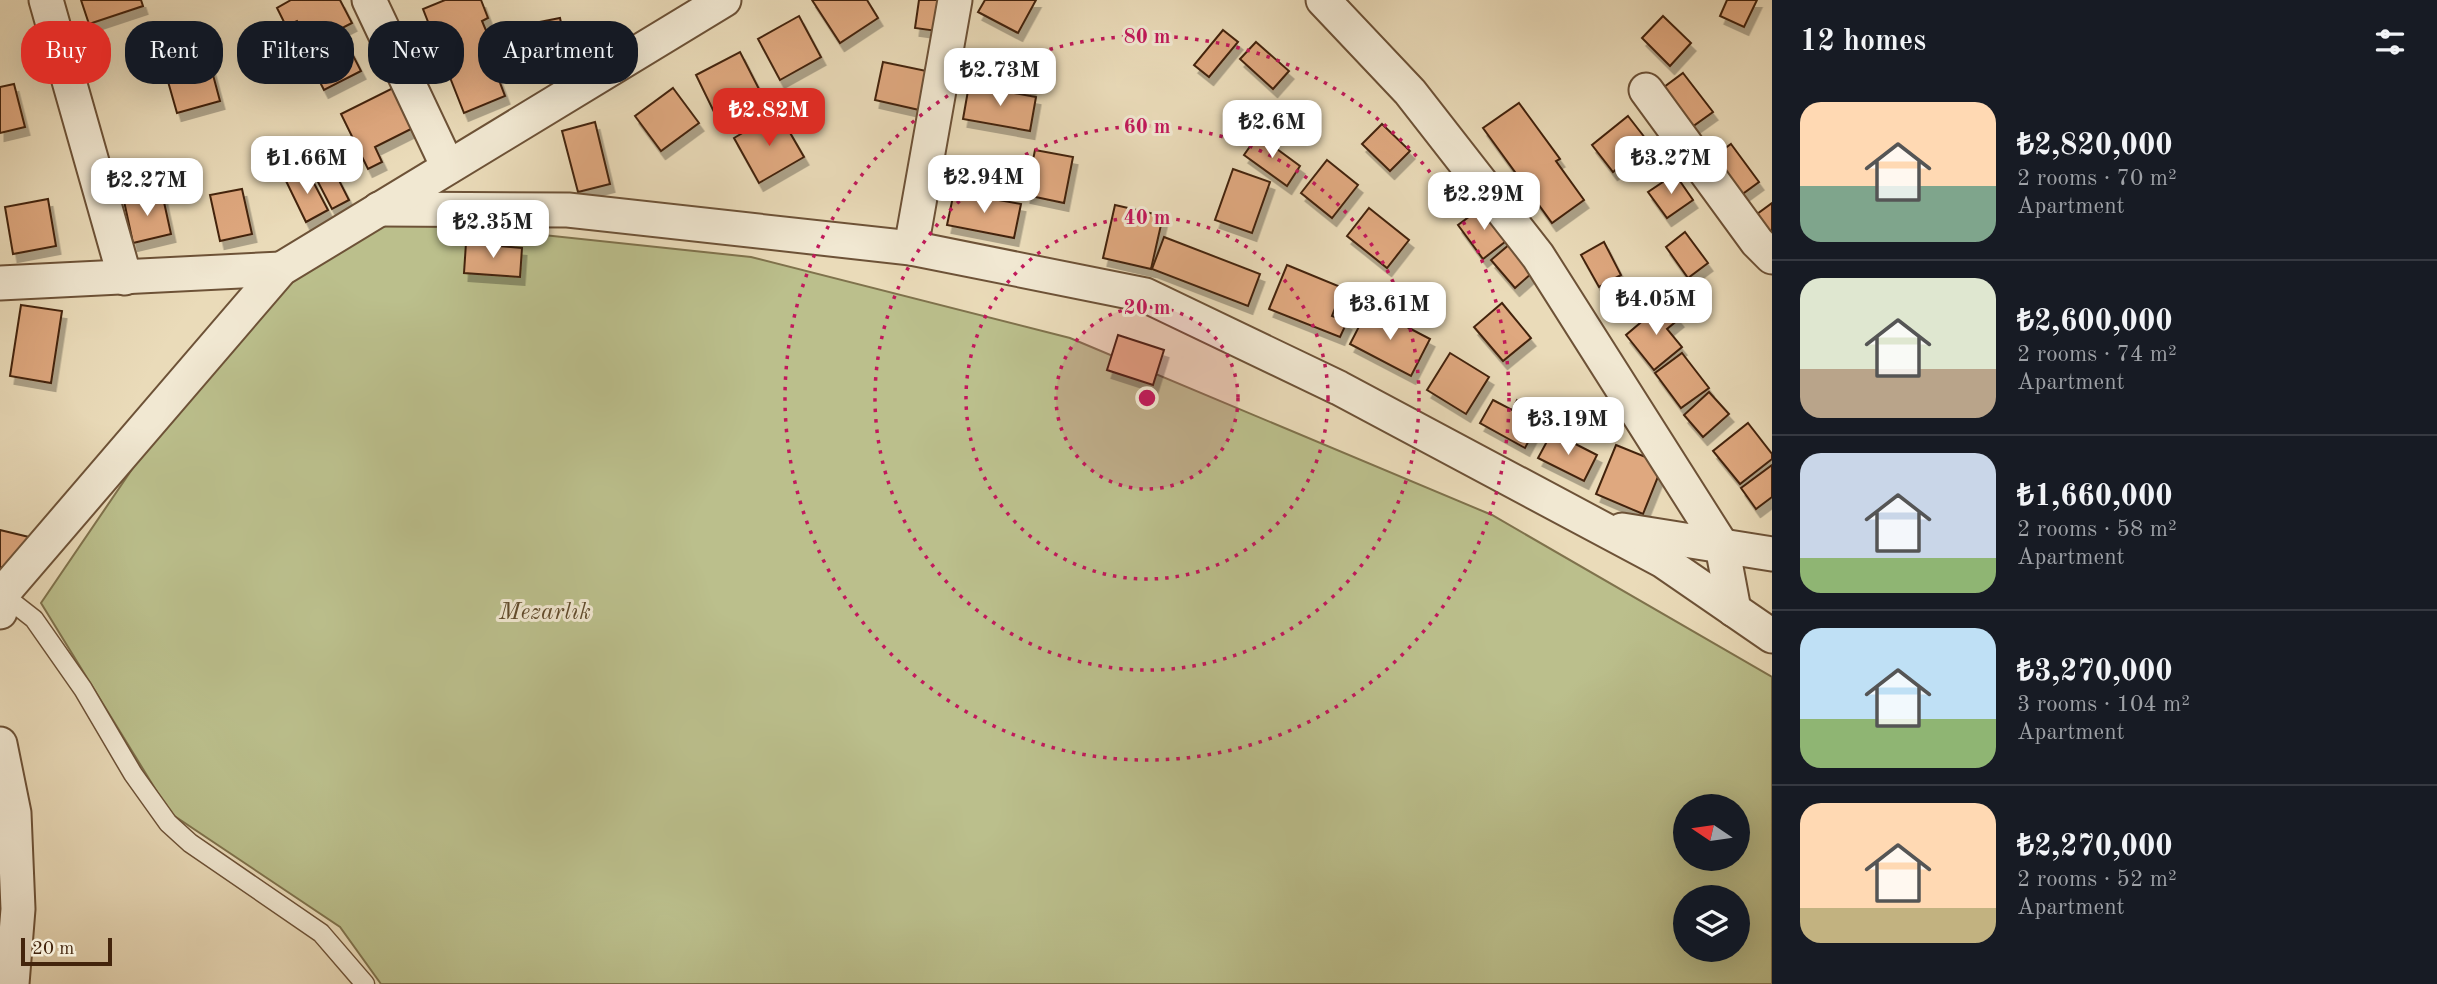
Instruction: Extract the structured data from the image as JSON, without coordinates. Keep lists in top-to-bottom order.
{
  "parks": ["Mezarlık"],
  "scale_bar": "20 m",
  "north": "left",
  "page": {
    "heading": "12 homes",
    "chip": [
      "Buy",
      "Rent",
      "Filters",
      "New",
      "Apartment"
    ],
    "price": [
      "₺2.73M",
      "₺2.82M",
      "₺2.6M",
      "₺1.66M",
      "₺3.27M",
      "₺2.94M",
      "₺2.27M",
      "₺2.29M",
      "₺2.35M",
      "₺4.05M",
      "₺3.61M",
      "₺3.19M"
    ],
    "list": [
      {
        "name": "₺2,820,000",
        "note": "2 rooms · 70 m² · Apartment"
      },
      {
        "name": "₺2,600,000",
        "note": "2 rooms · 74 m² · Apartment"
      },
      {
        "name": "₺1,660,000",
        "note": "2 rooms · 58 m² · Apartment"
      },
      {
        "name": "₺3,270,000",
        "note": "3 rooms · 104 m² · Apartment"
      },
      {
        "name": "₺2,270,000",
        "note": "2 rooms · 52 m² · Apartment"
      }
    ],
    "scale": "20 m"
  },
  "rings": [
    "80 m",
    "60 m",
    "40 m",
    "20 m"
  ]
}
